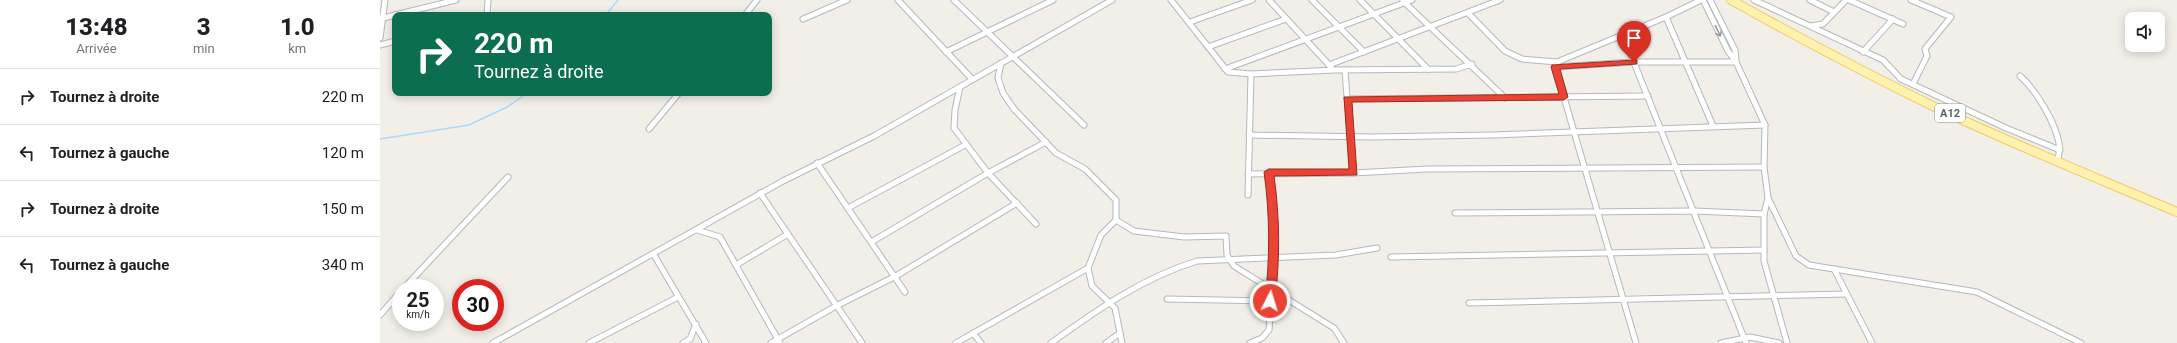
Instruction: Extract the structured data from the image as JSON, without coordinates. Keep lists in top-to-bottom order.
{
  "streets": {
    "main road": ["A12"]
  },
  "page": {
    "eta": [
      "13:48",
      "Arrivée",
      "3",
      "min",
      "1.0",
      "km"
    ],
    "turn": ["220 m", "Tournez à droite"],
    "list": [
      {
        "name": "Tournez à droite",
        "value": "220 m"
      },
      {
        "name": "Tournez à gauche",
        "value": "120 m"
      },
      {
        "name": "Tournez à droite",
        "value": "150 m"
      },
      {
        "name": "Tournez à gauche",
        "value": "340 m"
      }
    ],
    "speed": "25 km/h",
    "limit": "30"
  }
}
